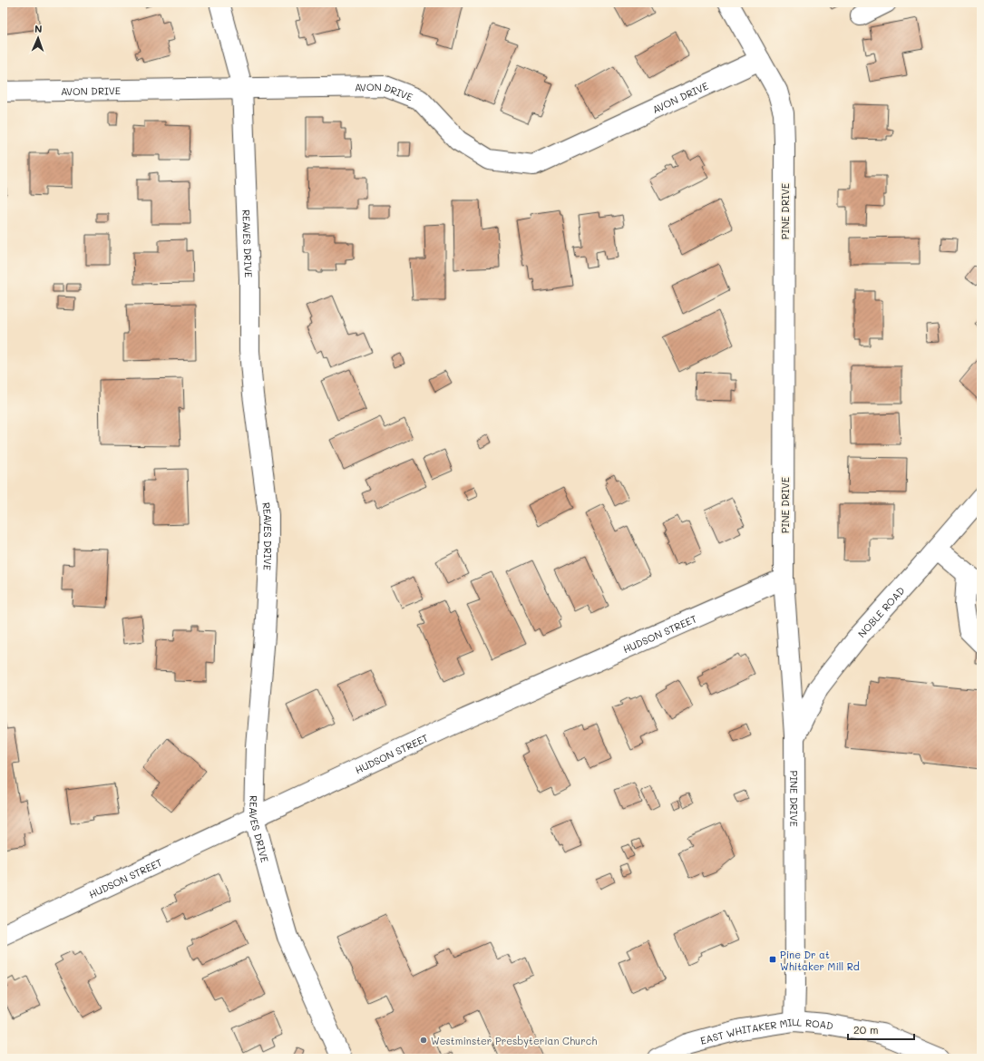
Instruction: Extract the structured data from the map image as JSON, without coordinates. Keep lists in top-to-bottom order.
{
  "streets": {
    "street": [
      "AVON DRIVE",
      "PINE DRIVE",
      "REAVES DRIVE",
      "NOBLE ROAD",
      "HUDSON STREET",
      "EAST WHITAKER MILL ROAD"
    ]
  },
  "crossings": [
    ["AVON DRIVE", "PINE DRIVE"],
    ["AVON DRIVE", "REAVES DRIVE"],
    ["PINE DRIVE", "NOBLE ROAD"],
    ["PINE DRIVE", "HUDSON STREET"],
    ["PINE DRIVE", "EAST WHITAKER MILL ROAD"],
    ["REAVES DRIVE", "HUDSON STREET"]
  ],
  "places": {
    "transit": ["Pine Dr at Whitaker Mill Rd"],
    "other": ["Westminster Presbyterian Church"]
  },
  "scale_bar": "20 m",
  "north": "top"
}
